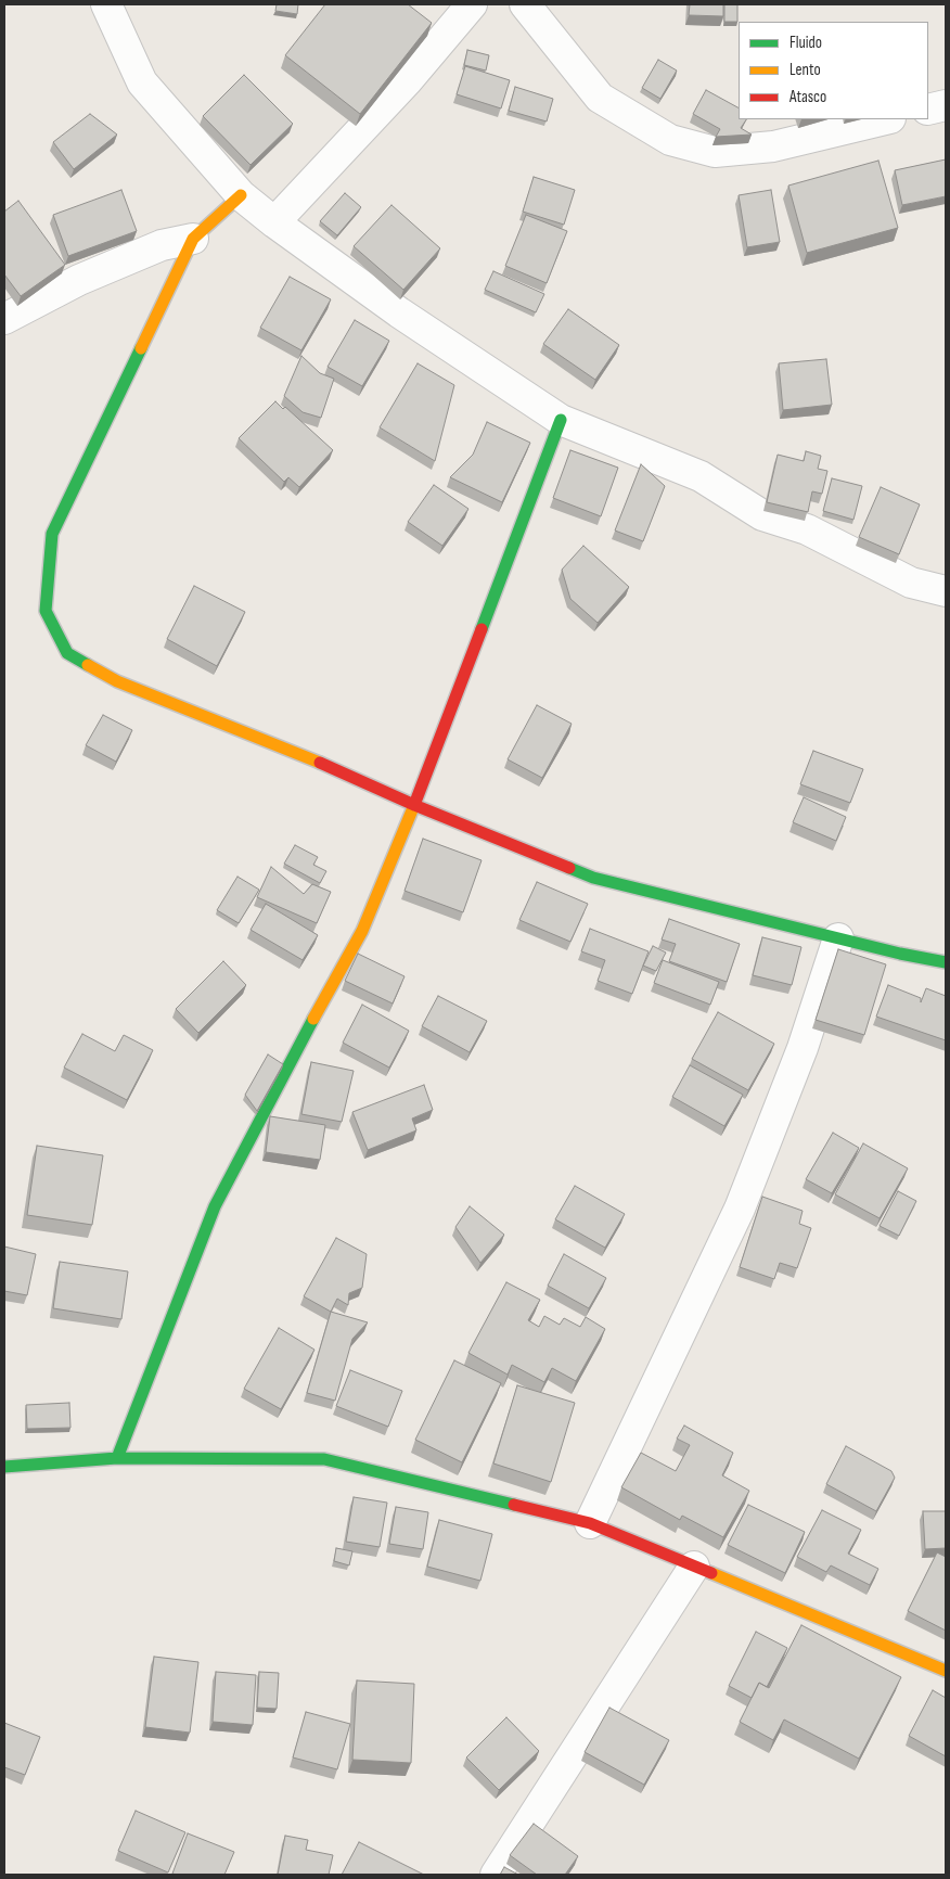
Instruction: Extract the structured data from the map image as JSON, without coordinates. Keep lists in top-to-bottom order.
{
  "legend": ["Fluido", "Lento", "Atasco"]
}
